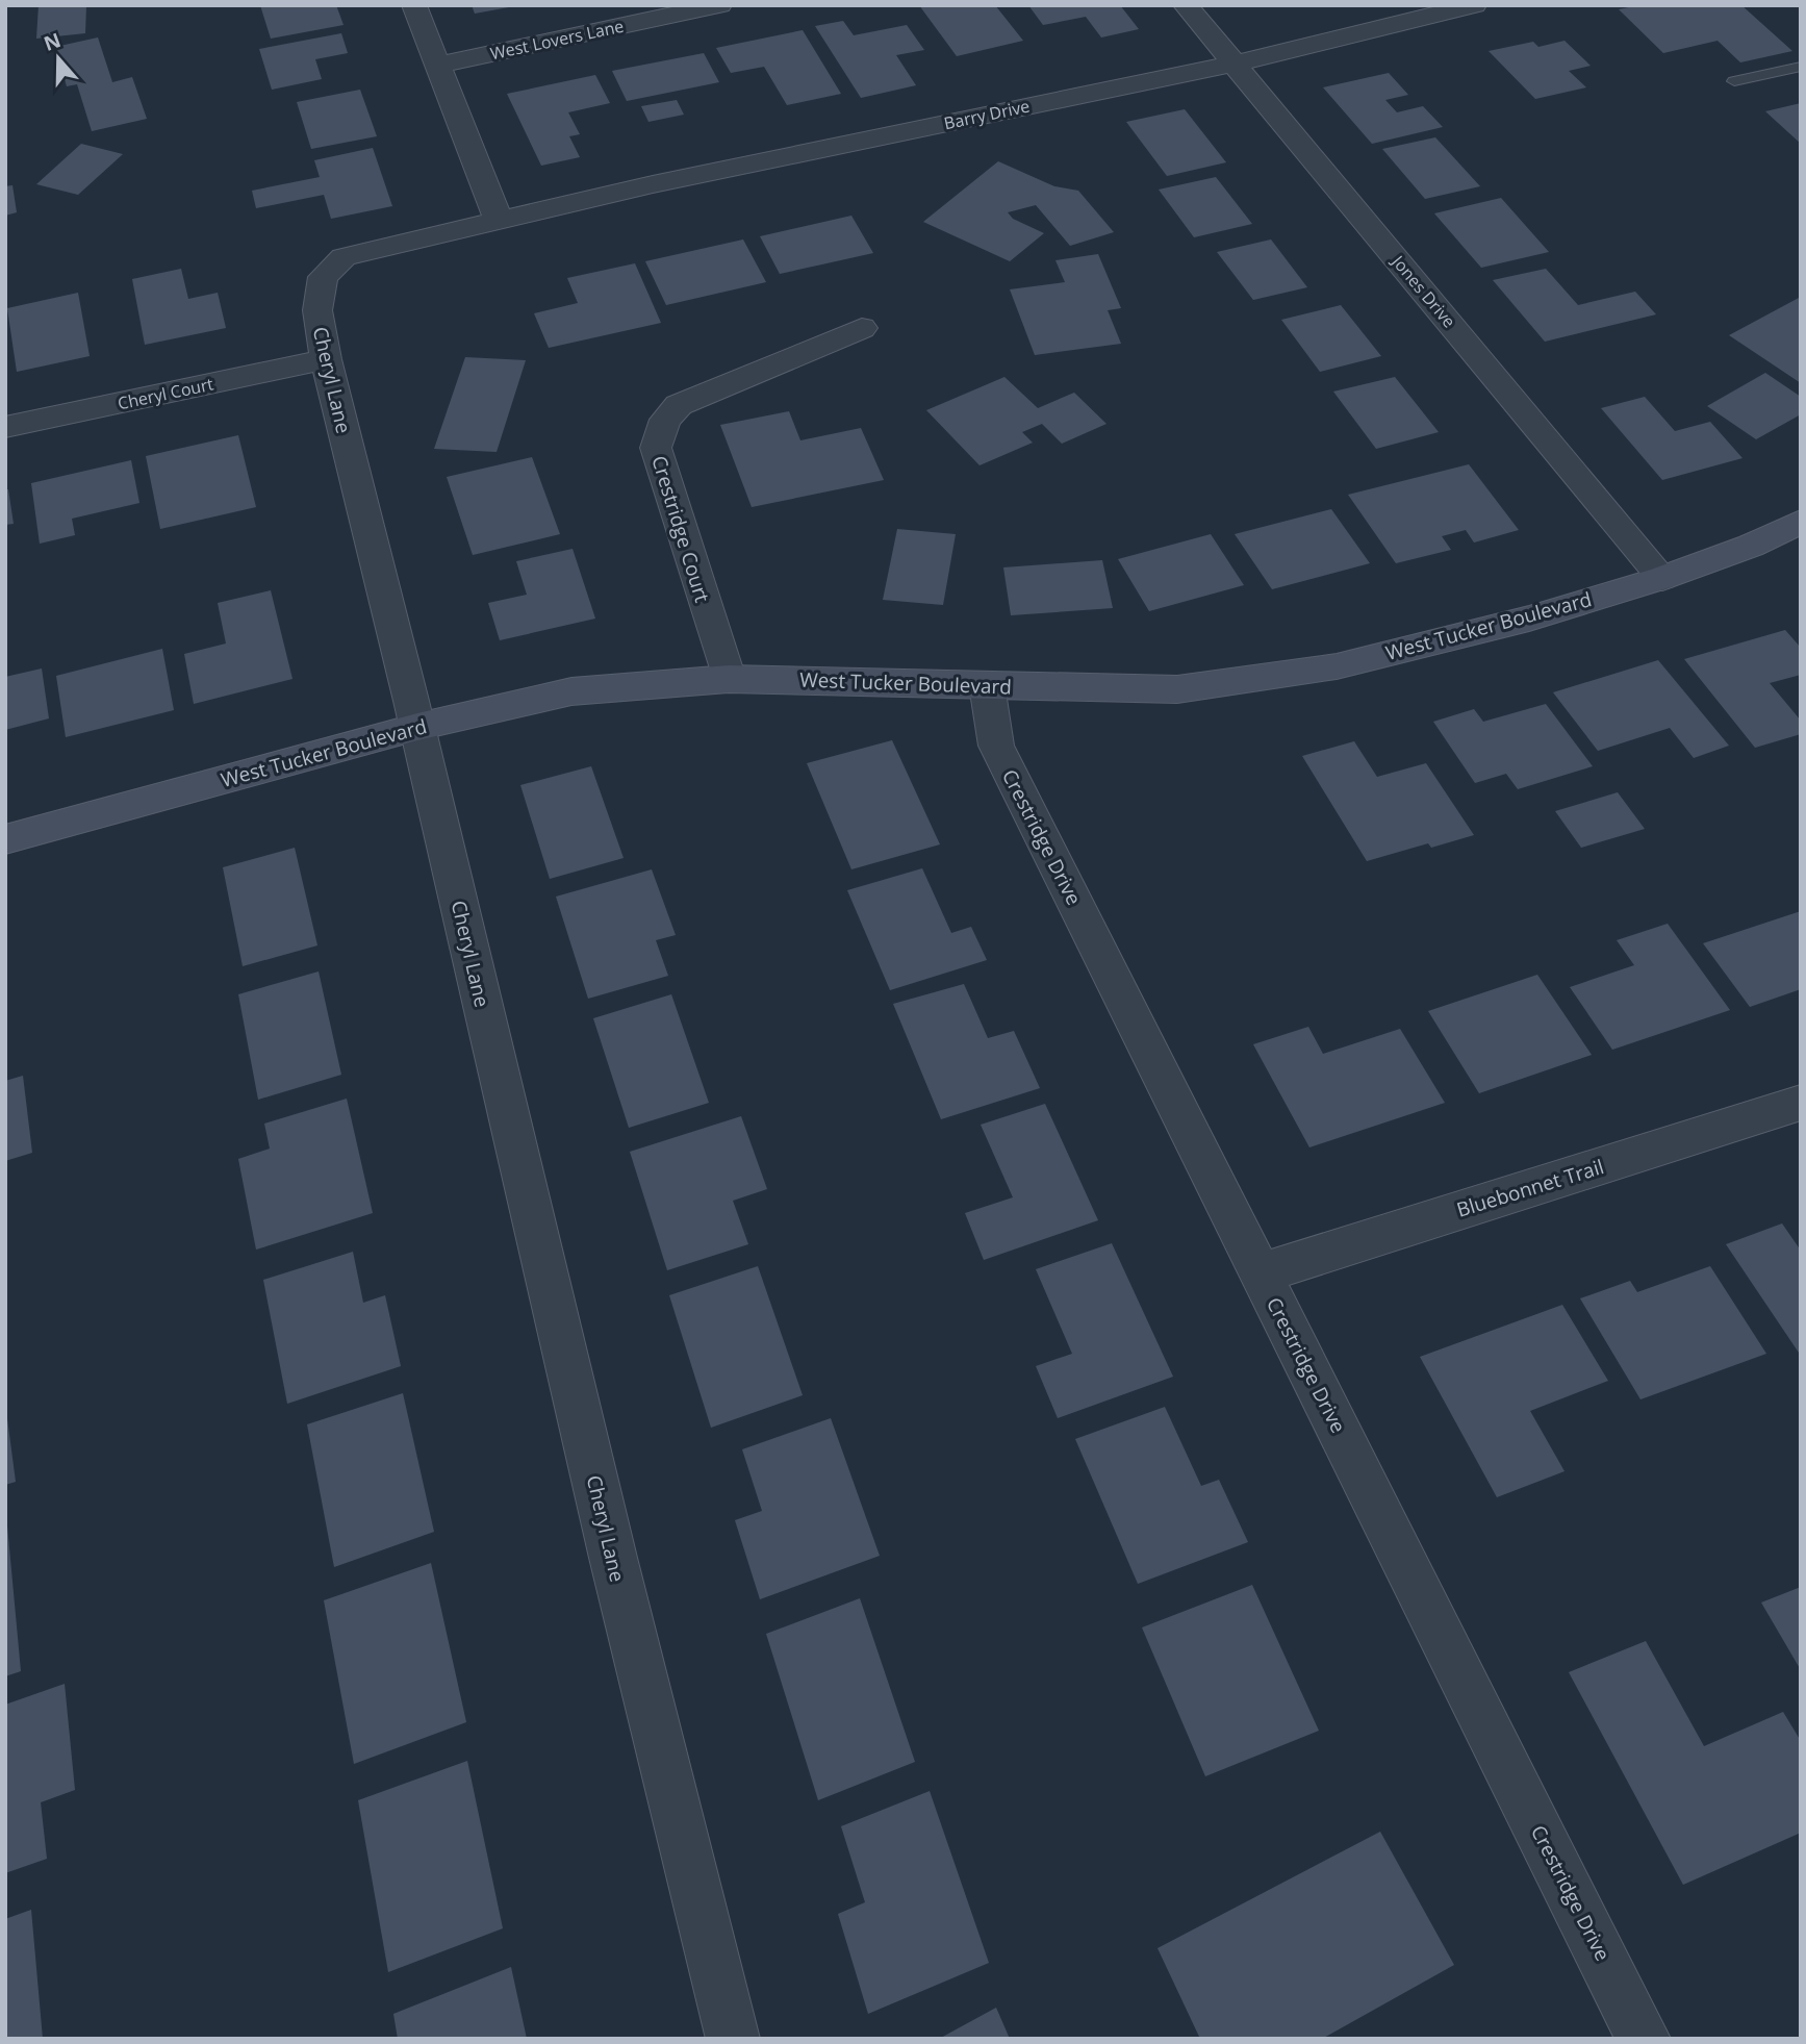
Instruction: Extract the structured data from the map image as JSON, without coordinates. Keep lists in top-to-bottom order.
{
  "streets": {
    "street": [
      "West Lovers Lane",
      "Barry Drive",
      "Jones Drive",
      "Cheryl Lane",
      "Cheryl Court",
      "Crestridge Court",
      "West Tucker Boulevard",
      "Crestridge Drive",
      "Bluebonnet Trail"
    ]
  },
  "crossings": [
    ["Barry Drive", "Jones Drive"],
    ["Barry Drive", "Cheryl Lane"],
    ["Jones Drive", "West Tucker Boulevard"],
    ["Cheryl Lane", "Cheryl Court"],
    ["Cheryl Lane", "West Tucker Boulevard"],
    ["Crestridge Court", "West Tucker Boulevard"],
    ["West Tucker Boulevard", "Crestridge Drive"],
    ["Crestridge Drive", "Bluebonnet Trail"]
  ],
  "north": "top"
}
